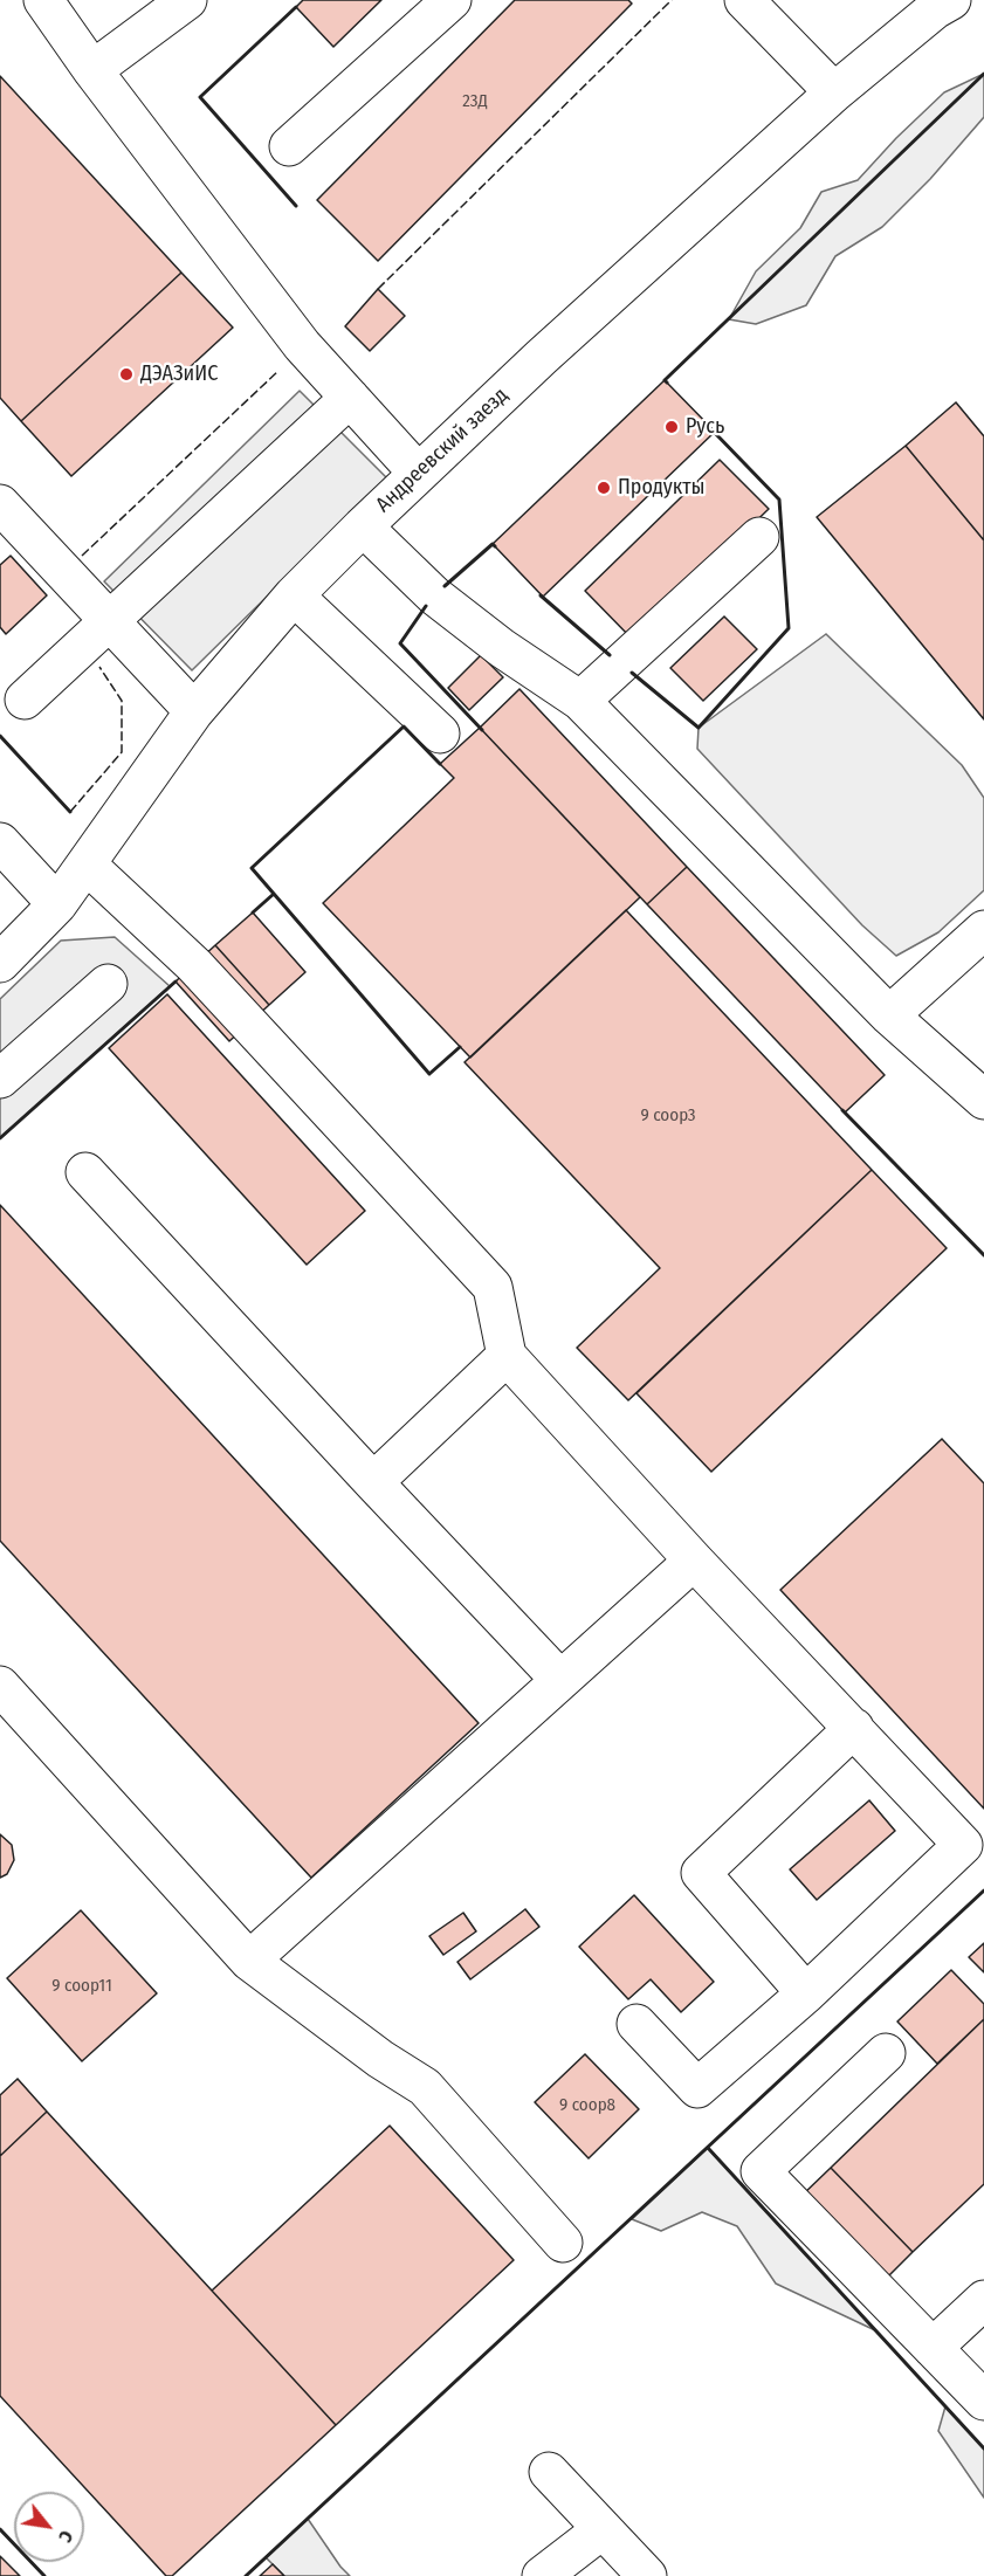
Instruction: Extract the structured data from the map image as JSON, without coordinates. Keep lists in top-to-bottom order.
{
  "streets": {
    "street": ["Андреевский заезд"]
  },
  "places": ["ДЭАЗиИС", "Русь", "Продукты"],
  "house_numbers": [
    "23Д",
    "9 соор3",
    "9 соор11",
    "9 соор8"
  ],
  "north": "bottom right"
}
